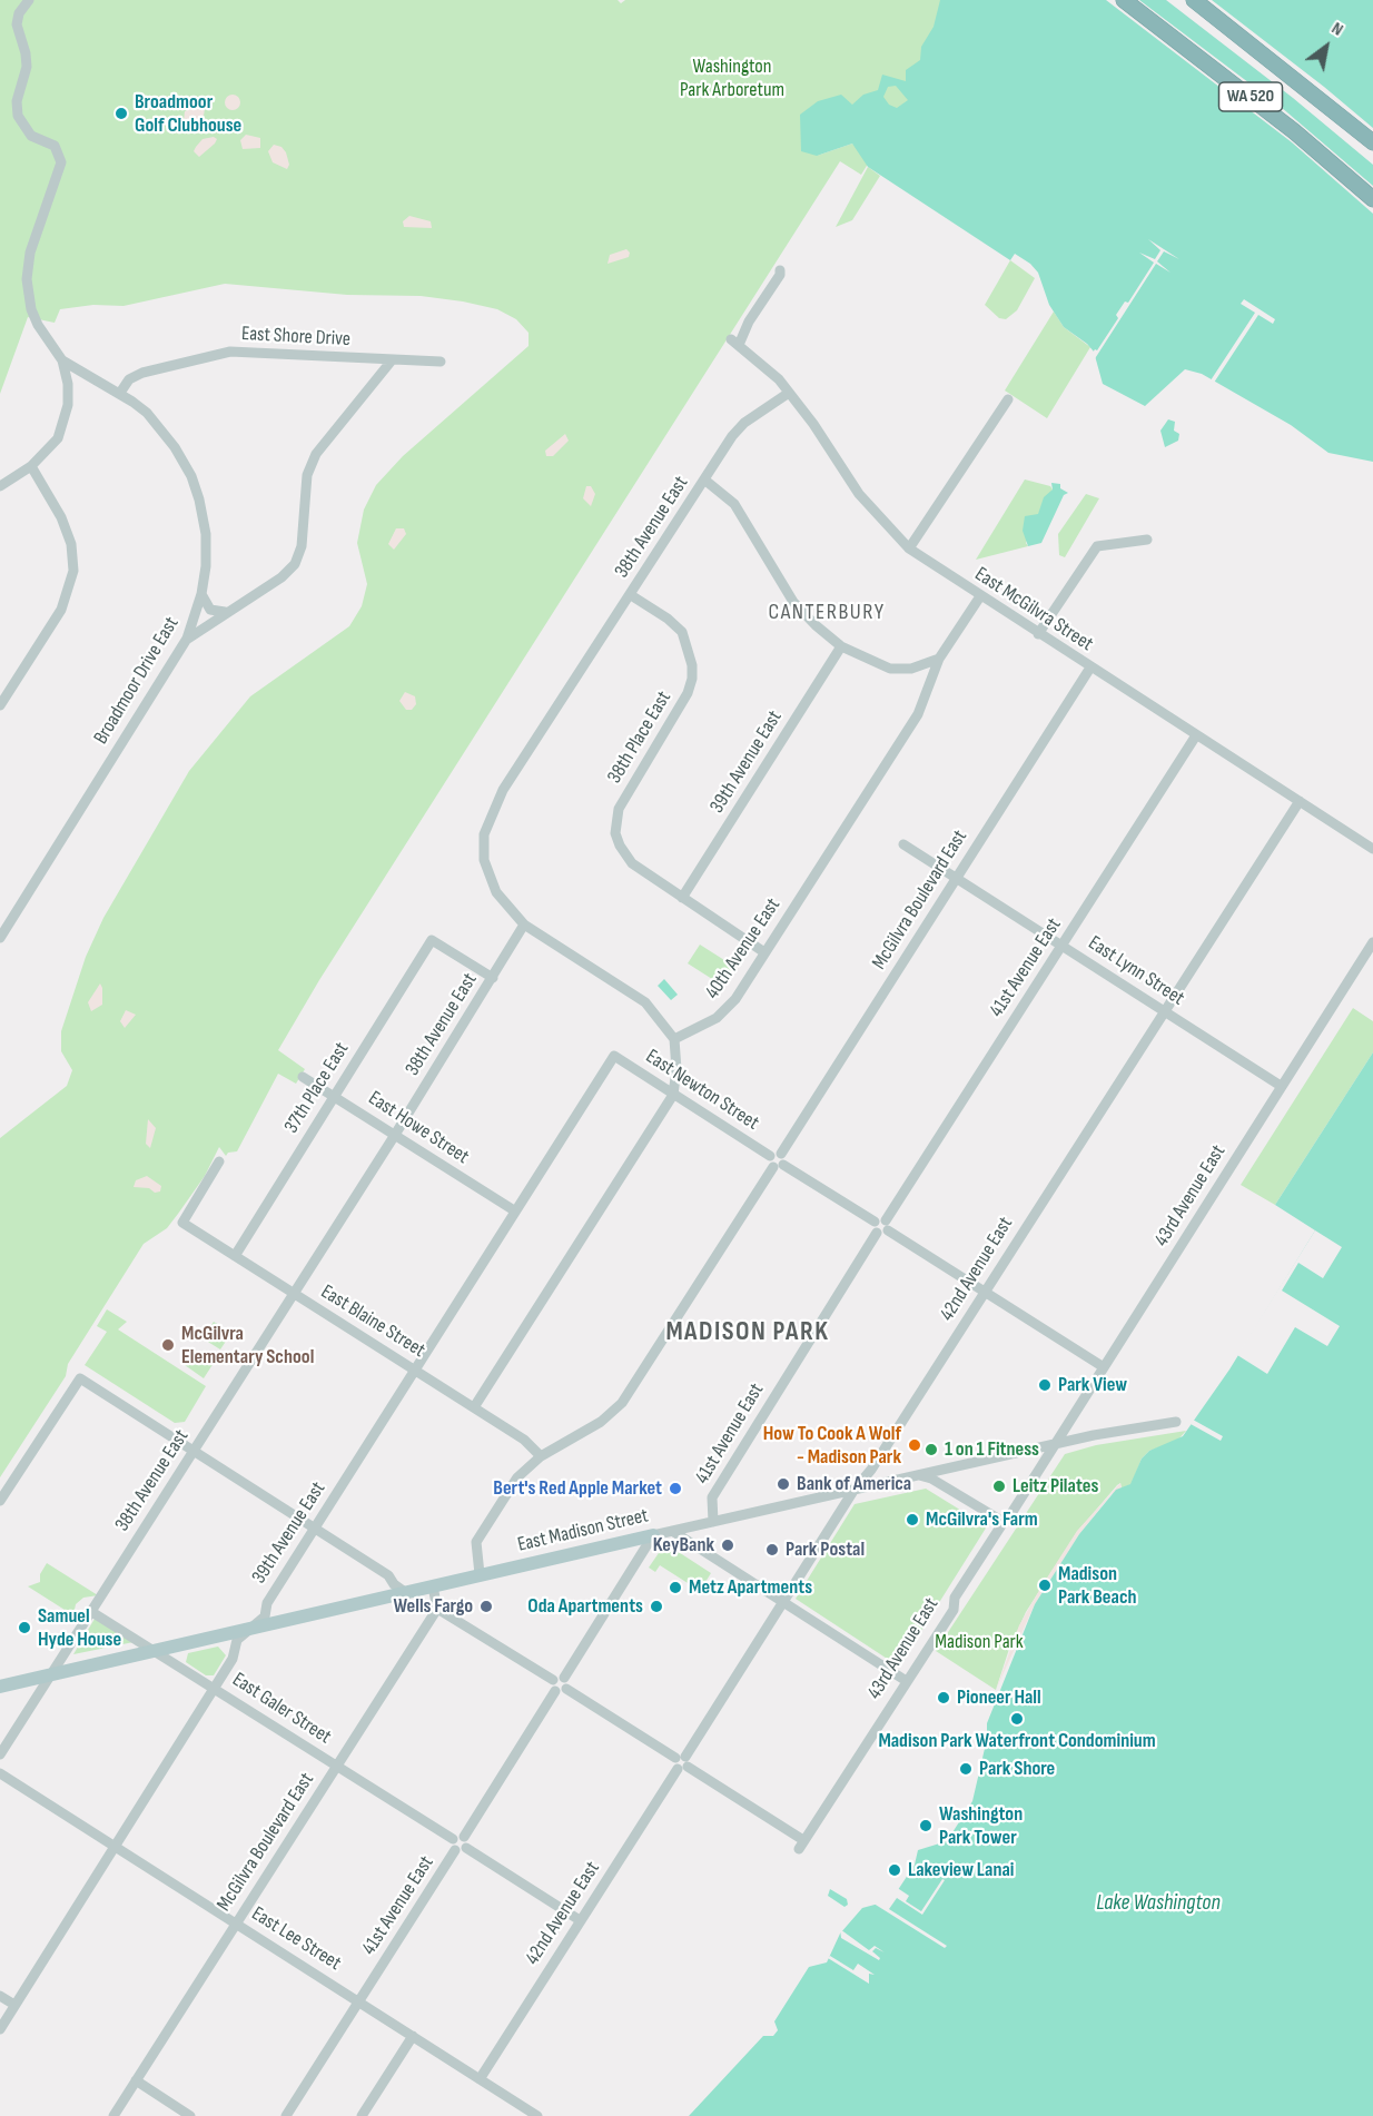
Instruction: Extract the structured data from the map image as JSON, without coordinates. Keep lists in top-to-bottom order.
{
  "streets": {
    "highway": ["WA 520"],
    "main road": ["East Madison Street"],
    "street": [
      "East Shore Drive",
      "38th Avenue East",
      "East McGilvra Street",
      "Broadmoor Drive East",
      "38th Place East",
      "39th Avenue East",
      "McGilvra Boulevard East",
      "40th Avenue East",
      "41st Avenue East",
      "East Lynn Street",
      "37th Place East",
      "East Newton Street",
      "East Howe Street",
      "43rd Avenue East",
      "42nd Avenue East",
      "East Blaine Street",
      "East Galer Street",
      "East Lee Street"
    ]
  },
  "crossings": [
    ["East Shore Drive", "Broadmoor Drive East"],
    ["38th Avenue East", "East McGilvra Street"],
    ["38th Avenue East", "38th Place East"],
    ["38th Avenue East", "37th Place East"],
    ["38th Avenue East", "East Howe Street"],
    ["38th Avenue East", "East Blaine Street"],
    ["38th Avenue East", "East Madison Street"],
    ["38th Avenue East", "East Galer Street"],
    ["East McGilvra Street", "McGilvra Boulevard East"],
    ["East McGilvra Street", "40th Avenue East"],
    ["East McGilvra Street", "41st Avenue East"],
    ["East McGilvra Street", "42nd Avenue East"],
    ["38th Place East", "39th Avenue East"],
    ["39th Avenue East", "East Newton Street"],
    ["39th Avenue East", "East Howe Street"],
    ["39th Avenue East", "East Blaine Street"],
    ["39th Avenue East", "East Madison Street"],
    ["39th Avenue East", "East Galer Street"],
    ["39th Avenue East", "East Lee Street"],
    ["McGilvra Boulevard East", "East Lynn Street"],
    ["McGilvra Boulevard East", "East Newton Street"],
    ["McGilvra Boulevard East", "East Blaine Street"],
    ["McGilvra Boulevard East", "East Madison Street"],
    ["McGilvra Boulevard East", "East Galer Street"],
    ["McGilvra Boulevard East", "East Lee Street"],
    ["41st Avenue East", "East Lynn Street"],
    ["41st Avenue East", "East Newton Street"],
    ["41st Avenue East", "East Madison Street"],
    ["41st Avenue East", "East Galer Street"],
    ["41st Avenue East", "East Lee Street"],
    ["East Lynn Street", "43rd Avenue East"],
    ["East Lynn Street", "42nd Avenue East"],
    ["37th Place East", "East Howe Street"],
    ["37th Place East", "East Blaine Street"],
    ["East Newton Street", "43rd Avenue East"],
    ["East Newton Street", "42nd Avenue East"],
    ["43rd Avenue East", "42nd Avenue East"],
    ["43rd Avenue East", "East Madison Street"],
    ["42nd Avenue East", "East Madison Street"],
    ["42nd Avenue East", "East Galer Street"],
    ["42nd Avenue East", "East Lee Street"],
    ["East Madison Street", "East Galer Street"]
  ],
  "districts": ["CANTERBURY", "MADISON PARK"],
  "water": ["Lake Washington"],
  "parks": ["Washington Park Arboretum", "Madison Park"],
  "places": [
    "Broadmoor Golf Clubhouse",
    "McGilvra Elementary School",
    "Park View",
    "How To Cook A Wolf - Madison Park",
    "1 on 1 Fitness",
    "Bank of America",
    "Leitz Pilates",
    "Bert's Red Apple Market",
    "McGilvra's Farm",
    "KeyBank",
    "Park Postal",
    "Madison Park Beach",
    "Metz Apartments",
    "Wells Fargo",
    "Oda Apartments",
    "Samuel Hyde House",
    "Pioneer Hall",
    "Madison Park Waterfront Condominium",
    "Park Shore",
    "Washington Park Tower",
    "Lakeview Lanai"
  ],
  "north": "top right"
}
